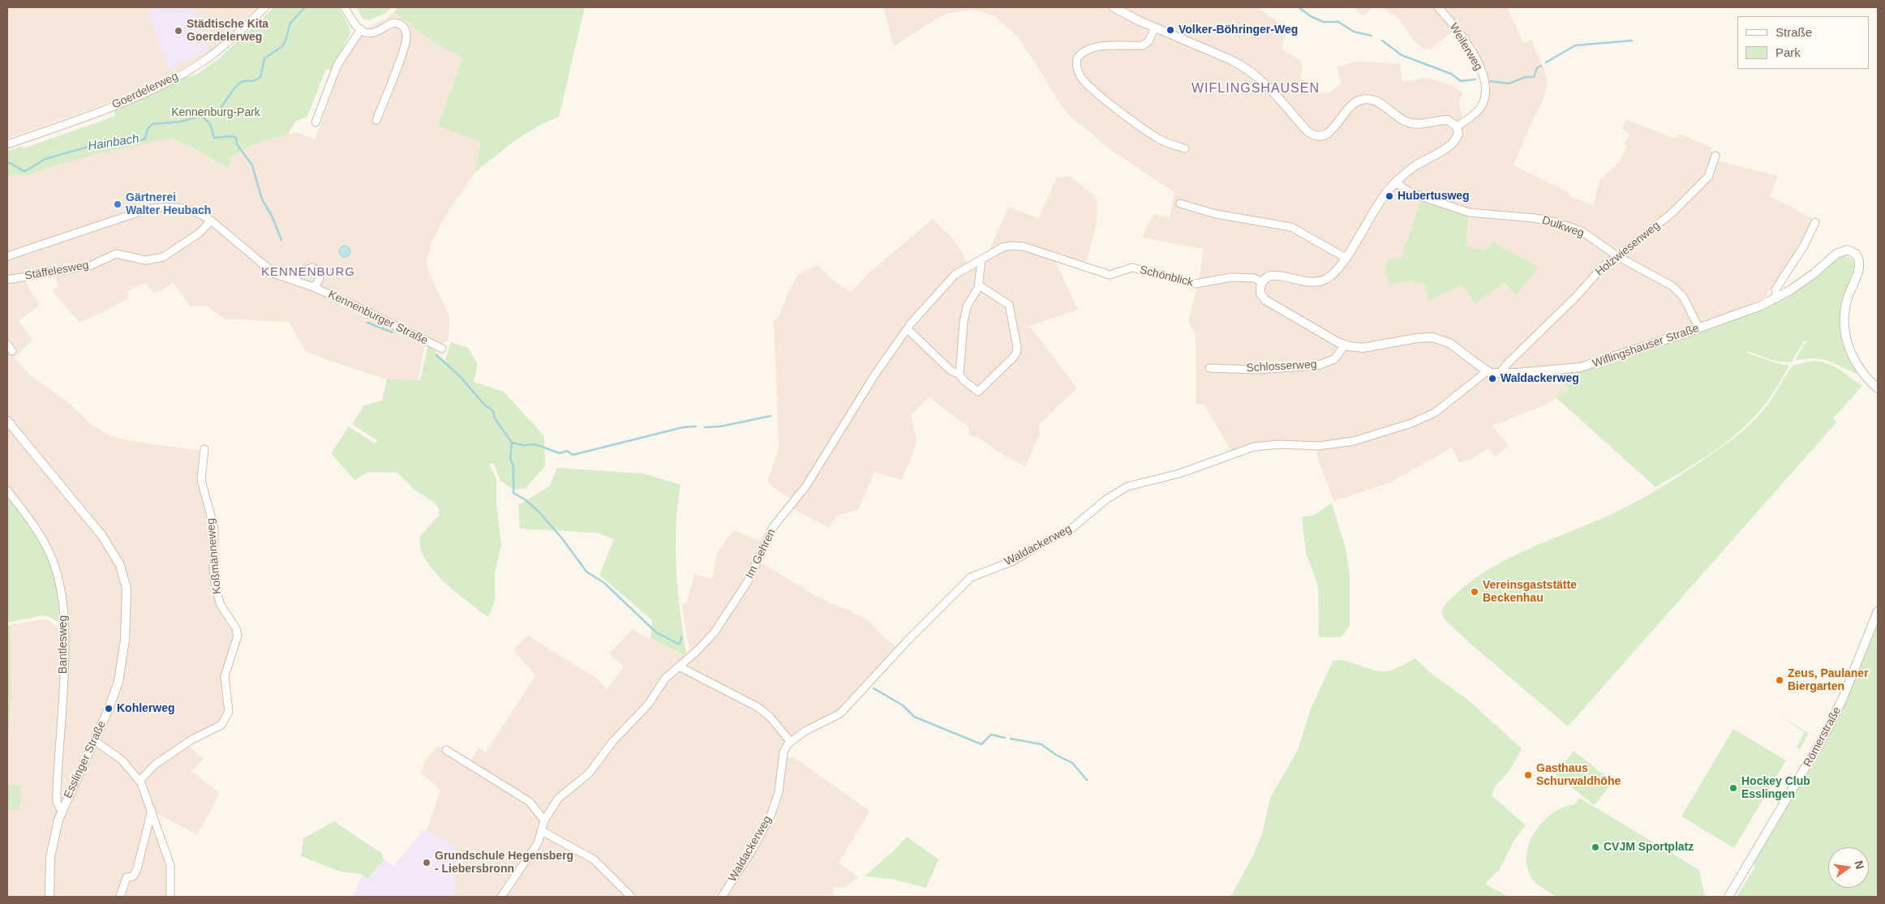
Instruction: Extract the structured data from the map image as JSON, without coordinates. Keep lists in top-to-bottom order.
{
  "streets": {
    "street": [
      "Weilerweg",
      "Goerdelerweg",
      "Dulkweg",
      "Holzwiesenweg",
      "Stäffelesweg",
      "Schönblick",
      "Kennenburger Straße",
      "Wiflingshauser Straße",
      "Schlosserweg",
      "Waldackerweg",
      "Im Gehren",
      "Koßmänneweg",
      "Bantlesweg",
      "Römerstraße",
      "Esslinger Straße"
    ]
  },
  "crossings": [
    ["Dulkweg", "Holzwiesenweg"],
    ["Dulkweg", "Wiflingshauser Straße"],
    ["Holzwiesenweg", "Wiflingshauser Straße"],
    ["Stäffelesweg", "Kennenburger Straße"],
    ["Schönblick", "Wiflingshauser Straße"],
    ["Schönblick", "Im Gehren"],
    ["Wiflingshauser Straße", "Schlosserweg"],
    ["Wiflingshauser Straße", "Waldackerweg"],
    ["Bantlesweg", "Esslinger Straße"]
  ],
  "districts": ["WIFLINGSHAUSEN", "KENNENBURG"],
  "water": ["Hainbach"],
  "parks": ["Kennenburg-Park"],
  "places": [
    "Volker-Böhringer-Weg",
    "Städtische Kita Goerdelerweg",
    "Hubertusweg",
    "Gärtnerei Walter Heubach",
    "Waldackerweg",
    "Vereinsgaststätte Beckenhau",
    "Zeus, Paulaner Biergarten",
    "Kohlerweg",
    "Gasthaus Schurwaldhöhe",
    "Hockey Club Esslingen",
    "CVJM Sportplatz",
    "Grundschule Hegensberg - Liebersbronn"
  ],
  "legend": ["Straße", "Park"],
  "north": "right"
}
